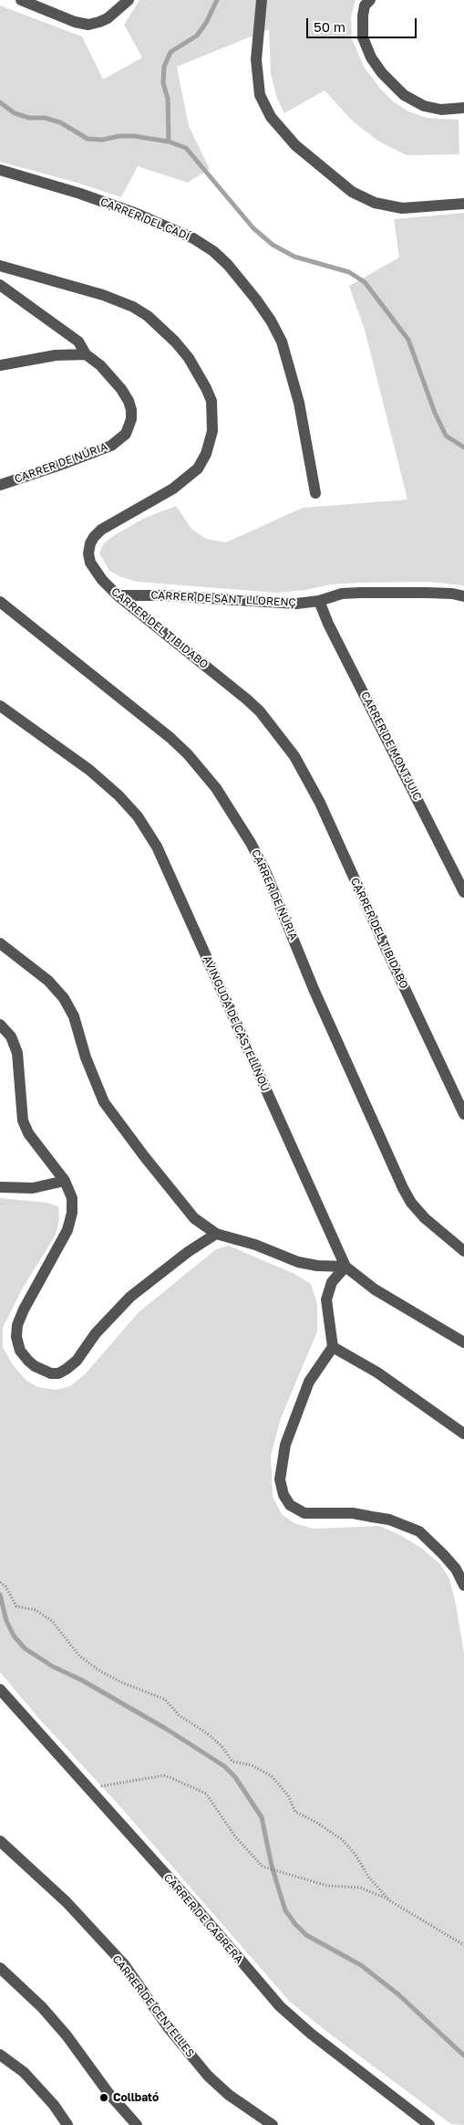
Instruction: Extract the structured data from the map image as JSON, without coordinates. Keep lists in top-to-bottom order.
{
  "streets": {
    "street": [
      "CARRER DEL CADÍ",
      "CARRER DE NÚRIA",
      "CARRER DE SANT LLORENÇ",
      "CARRER DEL TIBIDABO",
      "CARRER DE MONTJUIC",
      "AVINGUDA DE CASTELLNOU",
      "CARRER DE CABRERA",
      "CARRER DE CENTELLES"
    ]
  },
  "crossings": [
    ["CARRER DE SANT LLORENÇ", "CARRER DEL TIBIDABO"],
    ["CARRER DE SANT LLORENÇ", "CARRER DE MONTJUIC"]
  ],
  "places": ["Collbató"],
  "scale_bar": "50 m"
}
